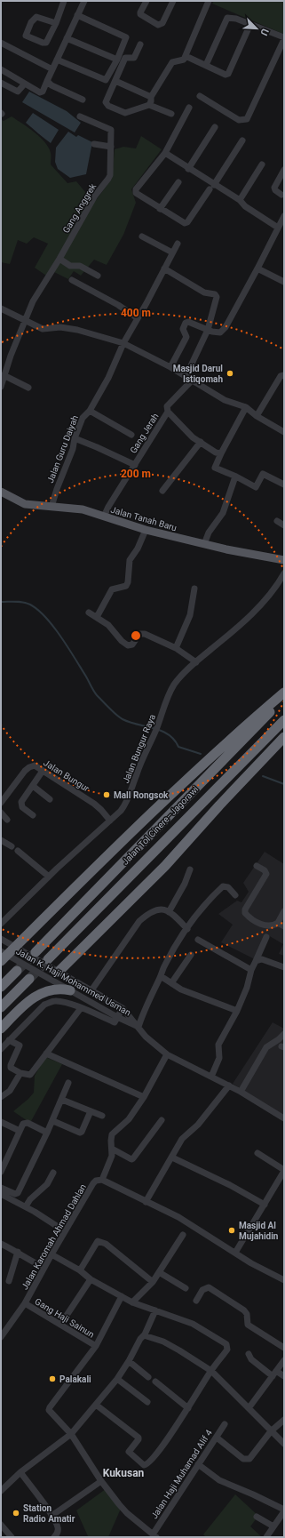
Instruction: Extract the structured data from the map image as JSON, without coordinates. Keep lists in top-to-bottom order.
{
  "streets": {
    "highway": ["Jalan Tol Cinere–Jagorawi"],
    "main road": ["Jalan Tanah Baru"],
    "street": [
      "Gang Anggrek",
      "Gang Jerah",
      "Jalan Guru Daiyah",
      "Jalan Bungur Raya",
      "Jalan Bungur",
      "Jalan K. Haji Mohammed Usman",
      "Jalan Karomah Ahmad Dahlan",
      "Gang Haji Sainun",
      "Jalan Haji Muhamad Alif 4"
    ]
  },
  "crossings": [
    ["Gang Jerah", "Jalan Tanah Baru"],
    ["Jalan Guru Daiyah", "Jalan Tanah Baru"],
    ["Jalan Bungur Raya", "Jalan Bungur"],
    ["Jalan Karomah Ahmad Dahlan", "Gang Haji Sainun"]
  ],
  "districts": ["Kukusan"],
  "places": [
    "Masjid Darul Istiqomah",
    "Mall Rongsok",
    "Masjid Al Mujahidin",
    "Palakali",
    "Station Radio Amatir"
  ],
  "north": "bottom right",
  "rings": ["400 m", "200 m"]
}
